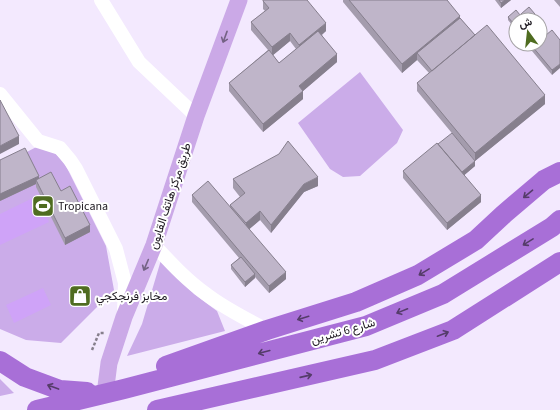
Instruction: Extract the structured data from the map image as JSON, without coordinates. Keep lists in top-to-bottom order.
{
  "streets": {
    "highway": ["شارع 6 تشرين"],
    "main road": ["طريق مركز هاتف القابون"]
  },
  "crossings": [
    ["طريق مركز هاتف القابون", "شارع 6 تشرين"]
  ],
  "one_way": ["طريق مركز هاتف القابون"],
  "places": {
    "sports": ["Tropicana"],
    "shop": ["مخابز فرنجكجي"]
  },
  "north": "top"
}
